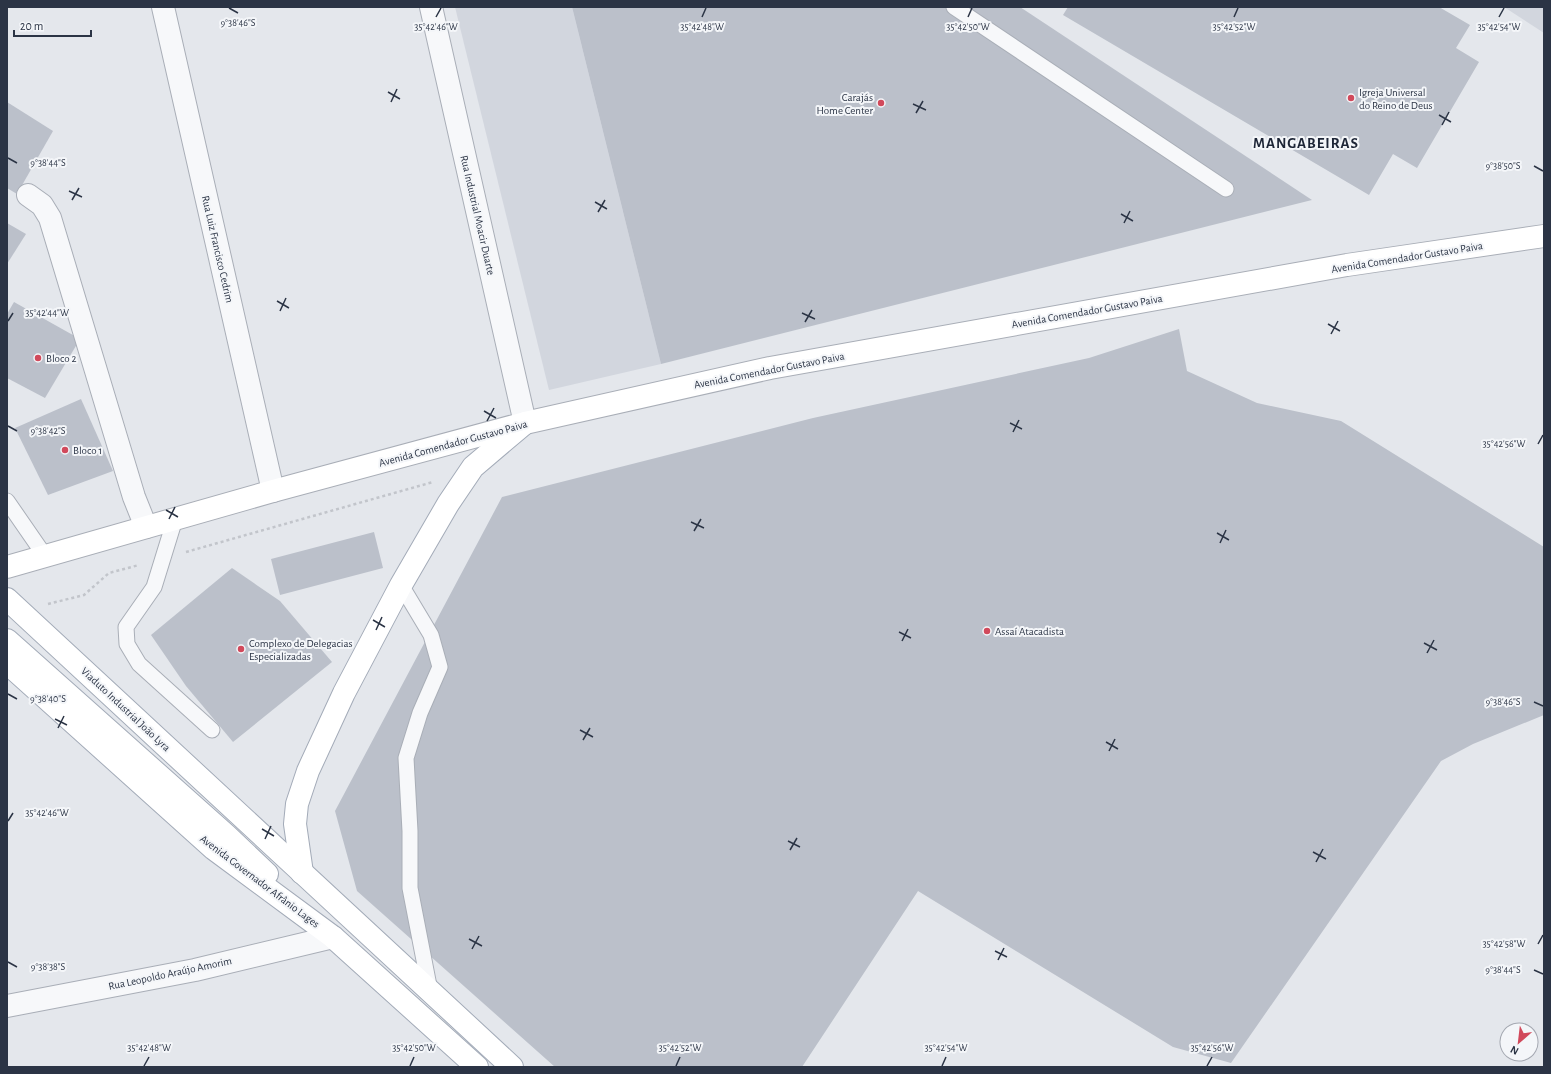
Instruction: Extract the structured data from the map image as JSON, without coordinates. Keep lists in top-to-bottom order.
{
  "streets": {
    "main road": ["Avenida Comendador Gustavo Paiva", "Viaduto Industrial João Lyra", "Avenida Governador Afrânio Lages"],
    "street": ["Rua Industrial Moacir Duarte", "Rua Luiz Francisco Cedrim", "Rua Leopoldo Araújo Amorim"]
  },
  "crossings": [
    ["Rua Industrial Moacir Duarte", "Avenida Comendador Gustavo Paiva"],
    ["Rua Luiz Francisco Cedrim", "Avenida Comendador Gustavo Paiva"],
    ["Avenida Governador Afrânio Lages", "Rua Leopoldo Araújo Amorim"]
  ],
  "districts": ["MANGABEIRAS"],
  "places": [
    "Igreja Universal do Reino de Deus",
    "Carajás Home Center",
    "Bloco 2",
    "Bloco 1",
    "Assaí Atacadista",
    "Complexo de Delegacias Especializadas"
  ],
  "scale_bar": "20 m",
  "north": "bottom left",
  "coordinates": [
    "9°38'46\"S",
    "35°42'46\"W",
    "35°42'48\"W",
    "35°42'50\"W",
    "35°42'52\"W",
    "35°42'54\"W",
    "9°38'44\"S",
    "9°38'50\"S",
    "35°42'44\"W",
    "9°38'42\"S",
    "35°42'56\"W",
    "9°38'40\"S",
    "35°42'58\"W",
    "9°38'38\"S"
  ]
}
